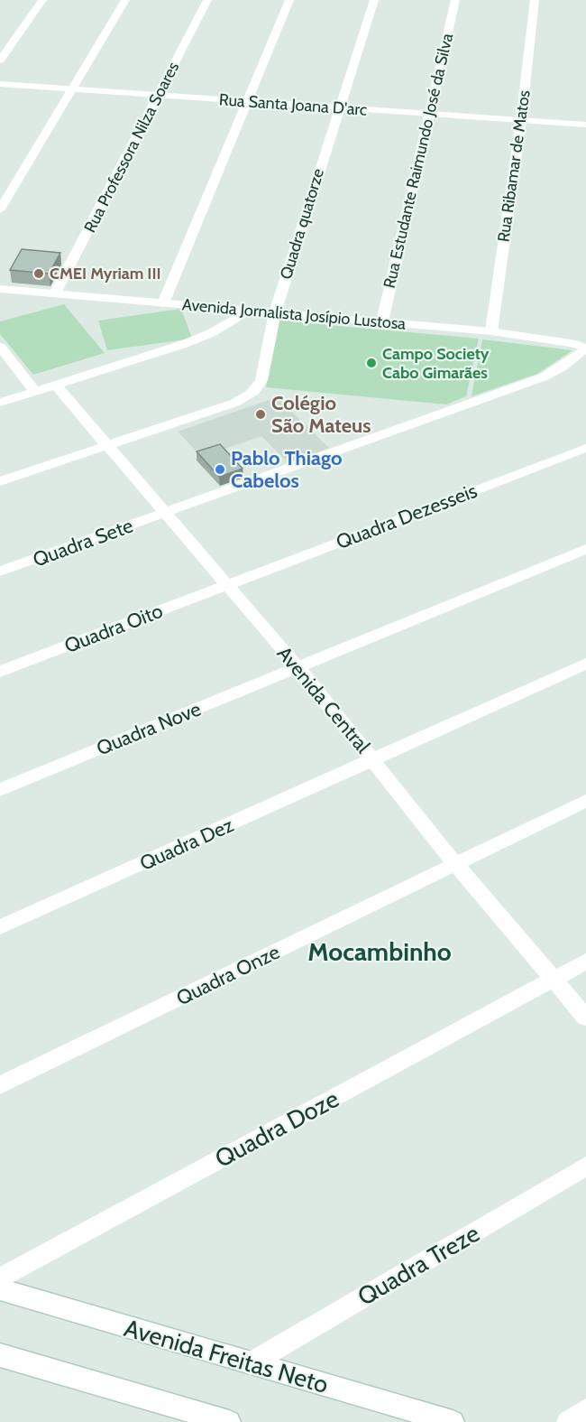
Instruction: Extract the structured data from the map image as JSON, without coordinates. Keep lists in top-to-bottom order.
{
  "streets": {
    "street": [
      "Rua Santa Joana D'arc",
      "Rua Professora Nilza Soares",
      "Rua Estudante Raimundo José da Silva",
      "Rua Ribamar de Matos",
      "Quadra quatorze",
      "Avenida Jornalista Josípio Lustosa",
      "Quadra Dezesseis",
      "Quadra Sete",
      "Quadra Oito",
      "Avenida Central",
      "Quadra Nove",
      "Quadra Dez",
      "Quadra Onze",
      "Quadra Doze",
      "Quadra Treze",
      "Avenida Freitas Neto"
    ]
  },
  "crossings": [
    ["Rua Santa Joana D'arc", "Rua Professora Nilza Soares"],
    ["Rua Santa Joana D'arc", "Rua Estudante Raimundo José da Silva"],
    ["Rua Santa Joana D'arc", "Rua Ribamar de Matos"],
    ["Rua Santa Joana D'arc", "Quadra quatorze"],
    ["Rua Professora Nilza Soares", "Avenida Jornalista Josípio Lustosa"],
    ["Rua Estudante Raimundo José da Silva", "Avenida Jornalista Josípio Lustosa"],
    ["Rua Ribamar de Matos", "Avenida Jornalista Josípio Lustosa"],
    ["Quadra quatorze", "Avenida Jornalista Josípio Lustosa"],
    ["Quadra quatorze", "Avenida Central"],
    ["Avenida Jornalista Josípio Lustosa", "Quadra Sete"],
    ["Quadra Dezesseis", "Quadra Oito"],
    ["Quadra Dezesseis", "Avenida Central"],
    ["Quadra Sete", "Avenida Central"],
    ["Quadra Oito", "Avenida Central"],
    ["Avenida Central", "Quadra Nove"],
    ["Avenida Central", "Quadra Dez"],
    ["Avenida Central", "Quadra Onze"],
    ["Avenida Central", "Quadra Doze"],
    ["Quadra Treze", "Avenida Freitas Neto"]
  ],
  "districts": ["Mocambinho"],
  "places": [
    "CMEI Myriam III",
    "Campo Society Cabo Gimarães",
    "Colégio São Mateus",
    "Pablo Thiago Cabelos"
  ]
}
